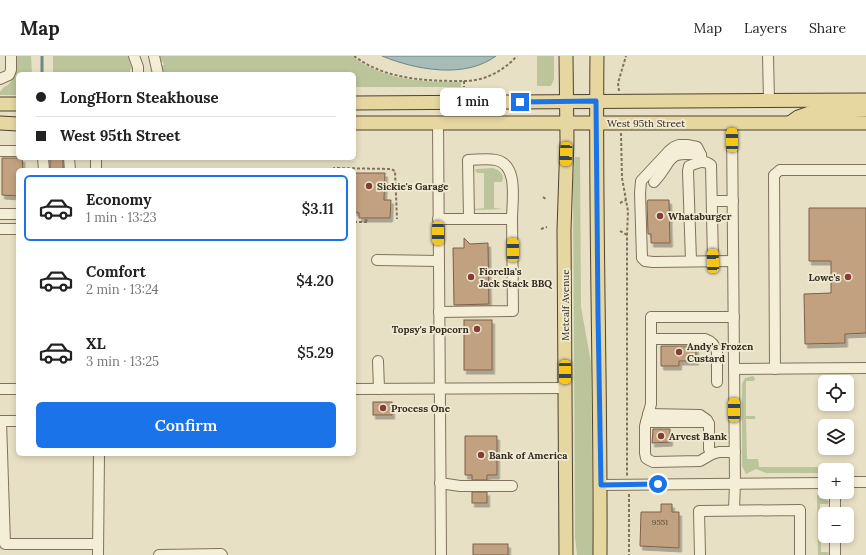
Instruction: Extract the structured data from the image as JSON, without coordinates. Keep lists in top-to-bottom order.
{
  "streets": {
    "main road": ["West 95th Street", "Metcalf Avenue"]
  },
  "crossings": [
    ["West 95th Street", "Metcalf Avenue"]
  ],
  "places": [
    "Sickie's Garage",
    "Whataburger",
    "Fiorella's Jack Stack BBQ",
    "Lowe's",
    "Topsy's Popcorn",
    "Andy's Frozen Custard",
    "Process One",
    "Arvest Bank",
    "Bank of America"
  ],
  "house_numbers": ["9551"],
  "page": {
    "header": "Map",
    "nav": ["Map", "Layers", "Share"],
    "banner": ["LongHorn Steakhouse", "West 95th Street"],
    "bubble": "1 min",
    "list": [
      {
        "name": "Economy",
        "note": "1 min · 13:23",
        "value": "$3.11"
      },
      {
        "name": "Comfort",
        "note": "2 min · 13:24",
        "value": "$4.20"
      },
      {
        "name": "XL",
        "note": "3 min · 13:25",
        "value": "$5.29"
      }
    ],
    "map_buttons": ["+", "−"],
    "buttons": "Confirm"
  }
}
